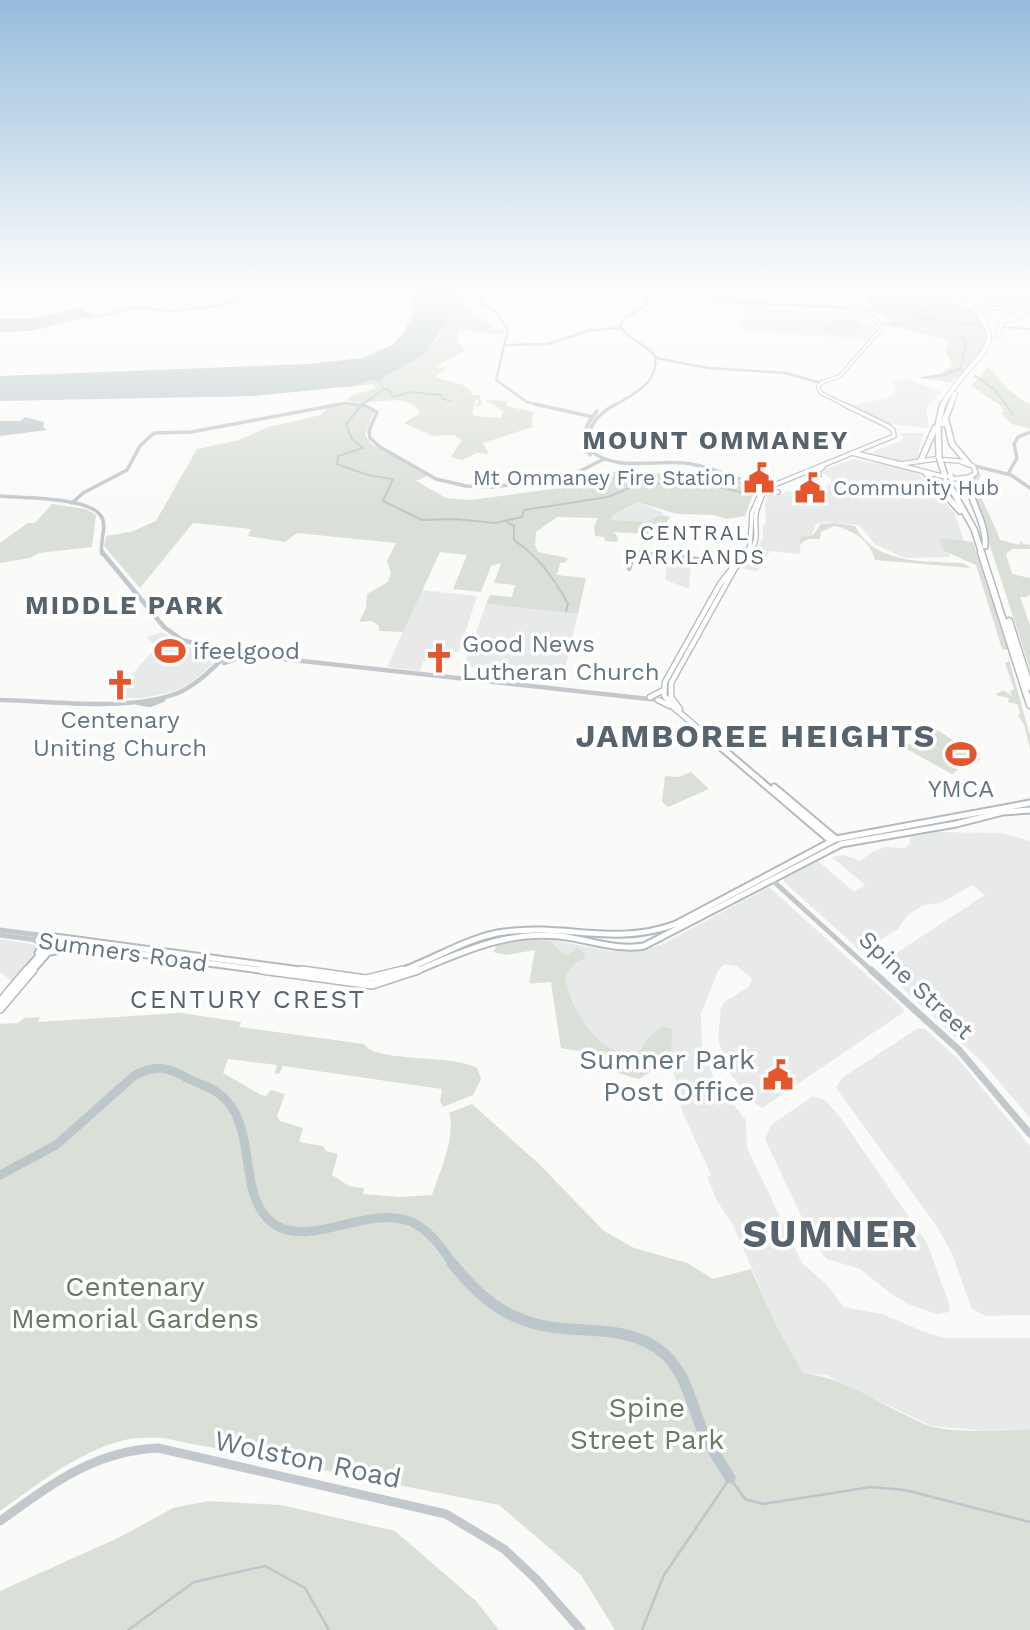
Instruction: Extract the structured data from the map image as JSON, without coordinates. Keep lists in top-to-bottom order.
{
  "streets": {
    "main road": ["Sumners Road"],
    "street": ["Spine Street", "Wolston Road"]
  },
  "crossings": [
    ["Sumners Road", "Spine Street"]
  ],
  "districts": [
    "MOUNT OMMANEY",
    "CENTRAL PARKLANDS",
    "MIDDLE PARK",
    "JAMBOREE HEIGHTS",
    "CENTURY CREST",
    "SUMNER"
  ],
  "parks": ["Centenary Memorial Gardens", "Spine Street Park"],
  "places": {
    "public building": ["Mt Ommaney Fire Station", "Community Hub", "Sumner Park Post Office"],
    "sports": ["ifeelgood", "YMCA"],
    "church": ["Good News Lutheran Church", "Centenary Uniting Church"]
  }
}
